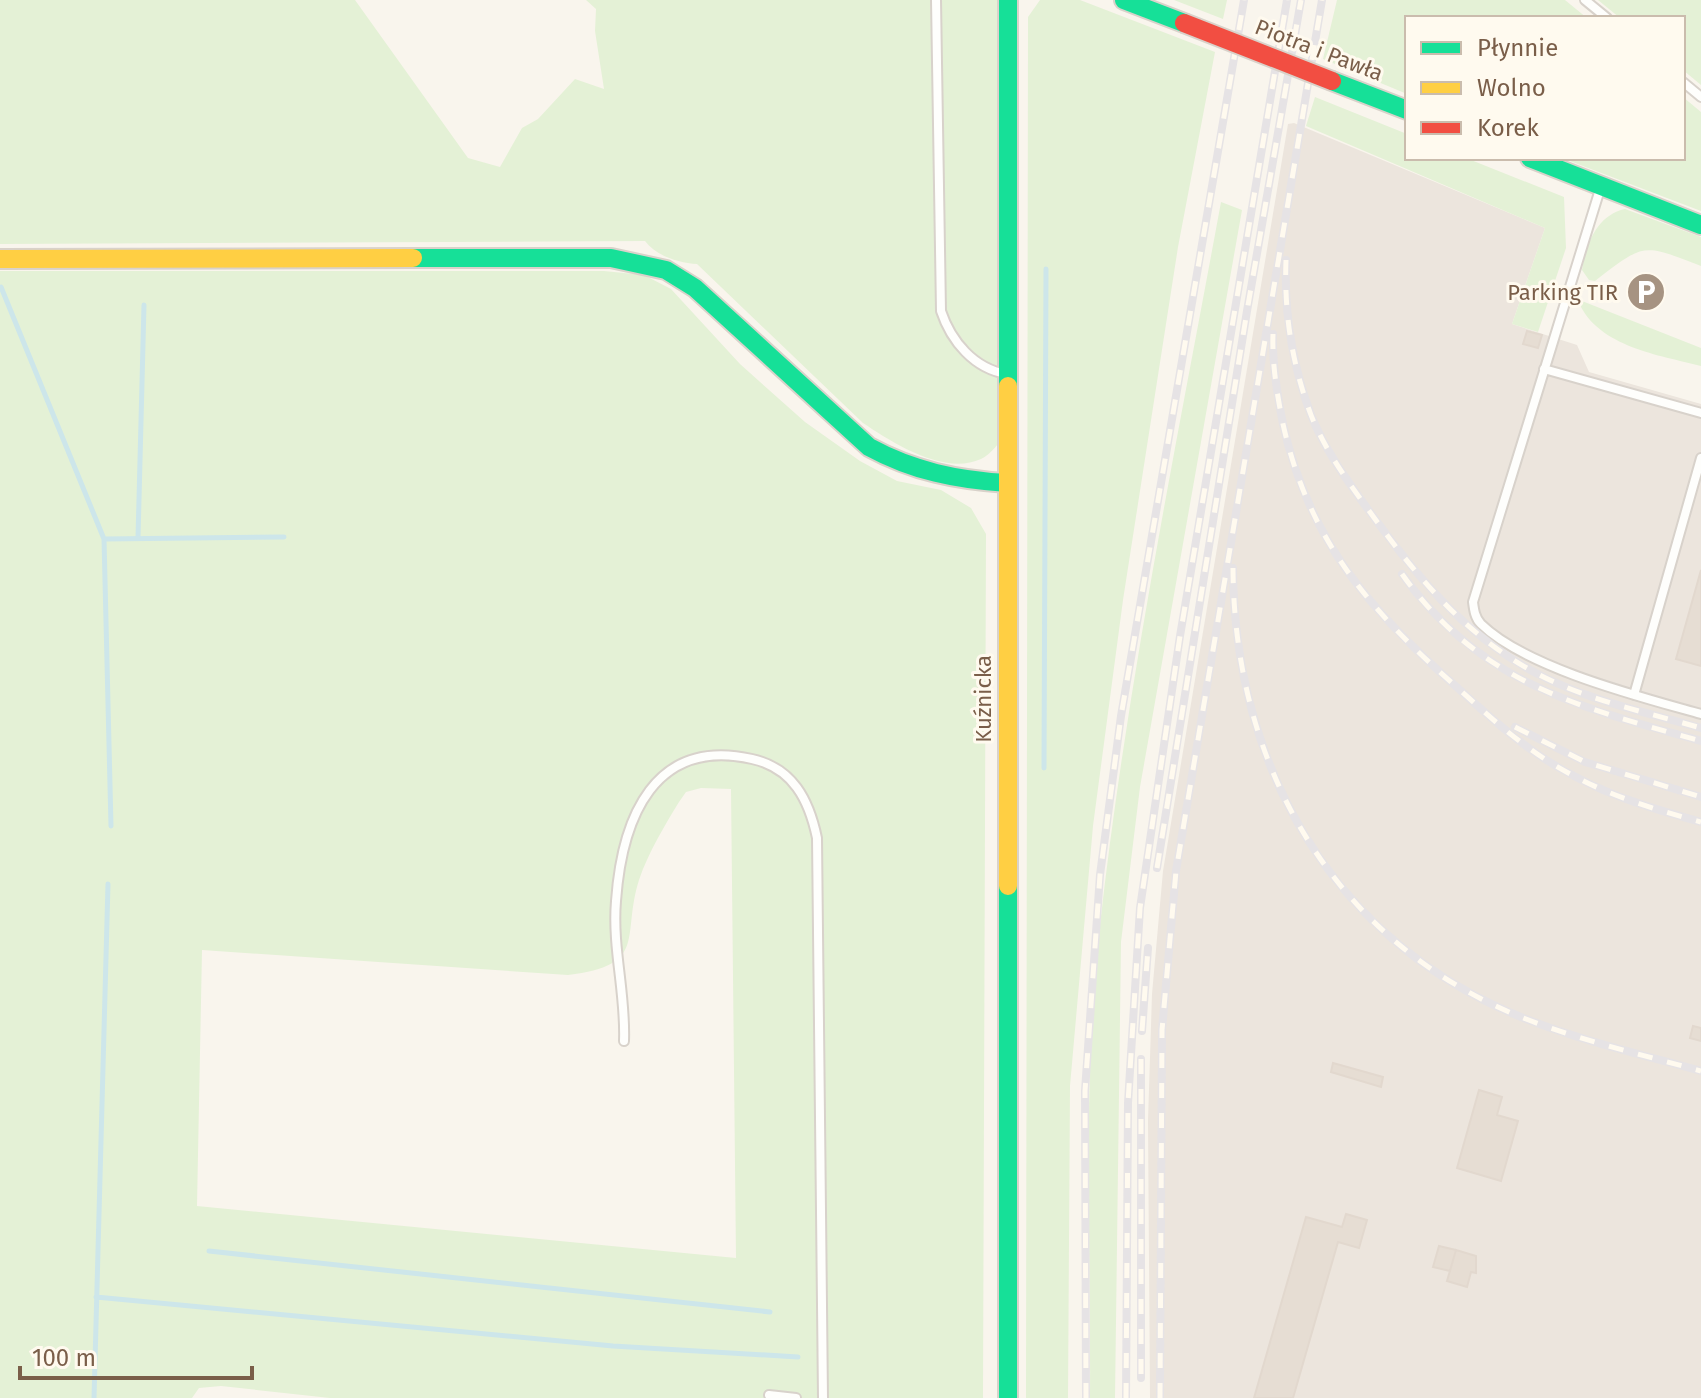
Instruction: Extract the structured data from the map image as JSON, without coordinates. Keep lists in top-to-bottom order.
{
  "streets": {
    "street": ["Piotra i Pawła", "Kuźnicka"]
  },
  "places": {
    "parking": ["Parking TIR"]
  },
  "legend": ["Płynnie", "Wolno", "Korek"],
  "scale_bar": "100 m"
}
